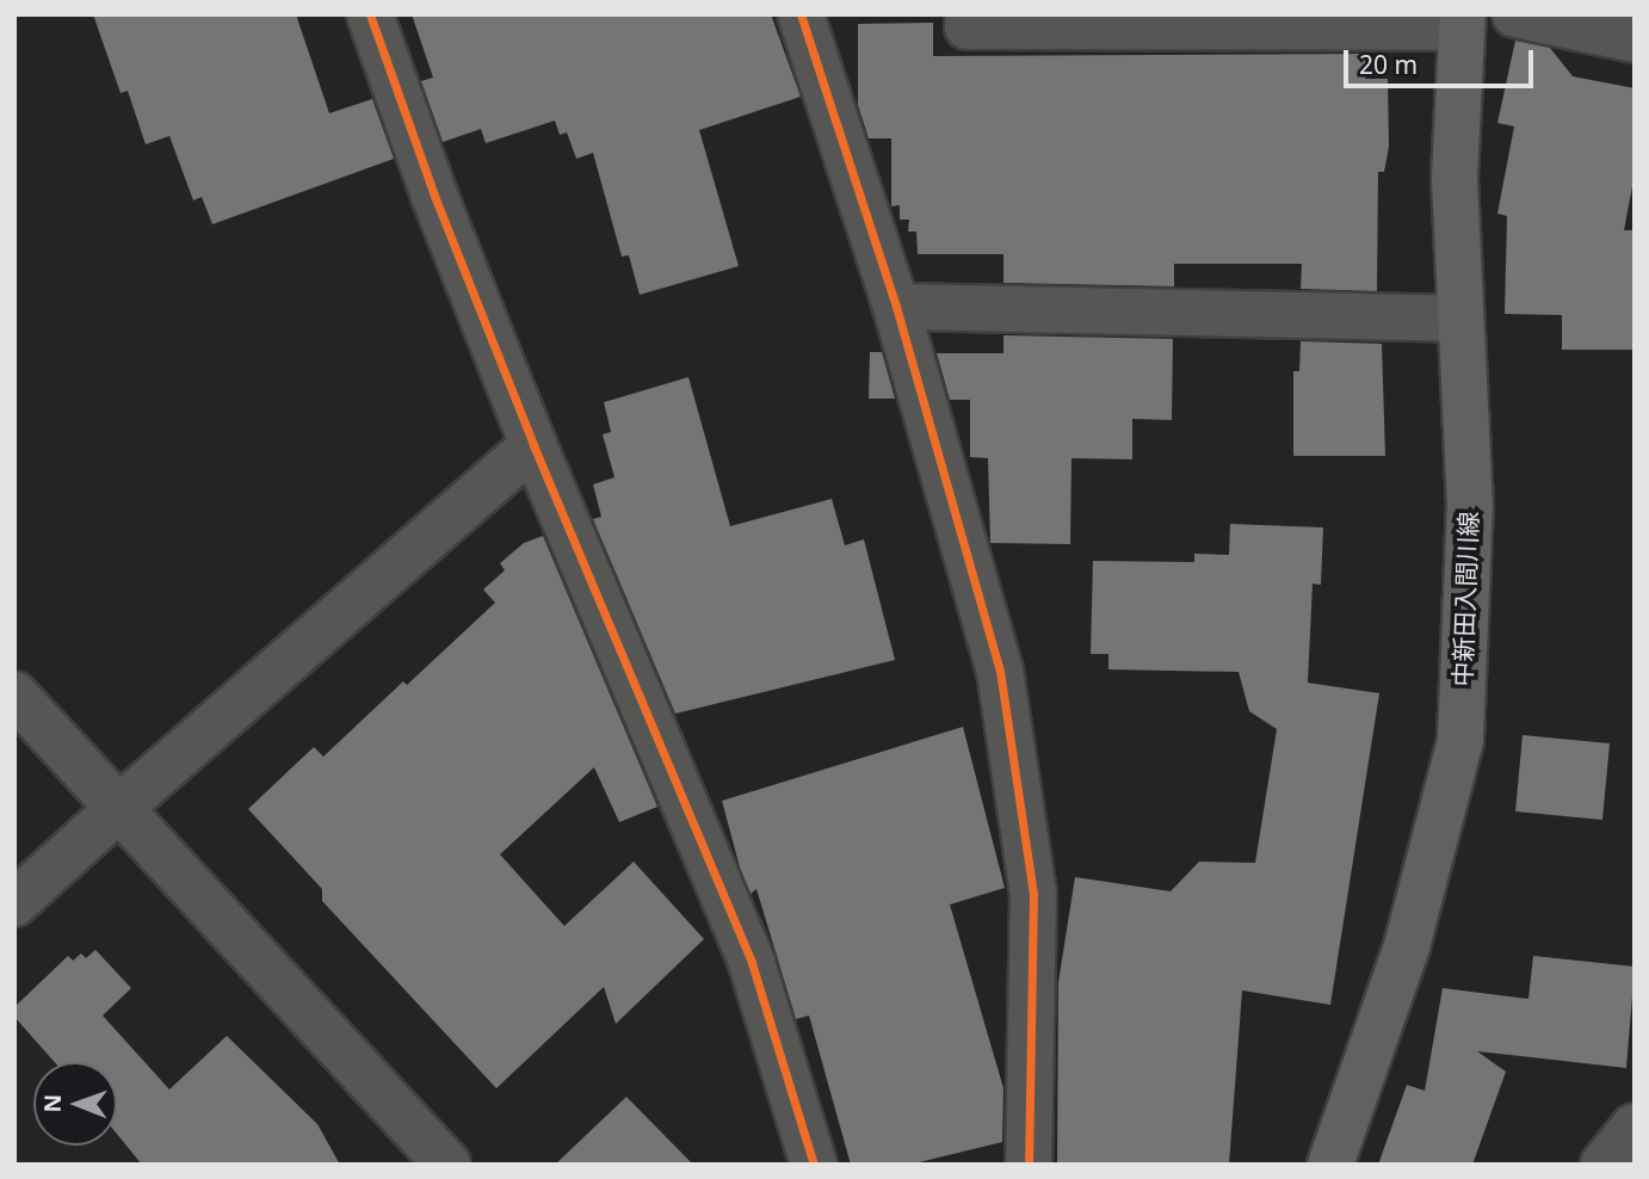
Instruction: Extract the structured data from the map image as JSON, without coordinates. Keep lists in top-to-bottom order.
{
  "streets": {
    "main road": ["中新田入間川線"]
  },
  "scale_bar": "20 m",
  "north": "left"
}
